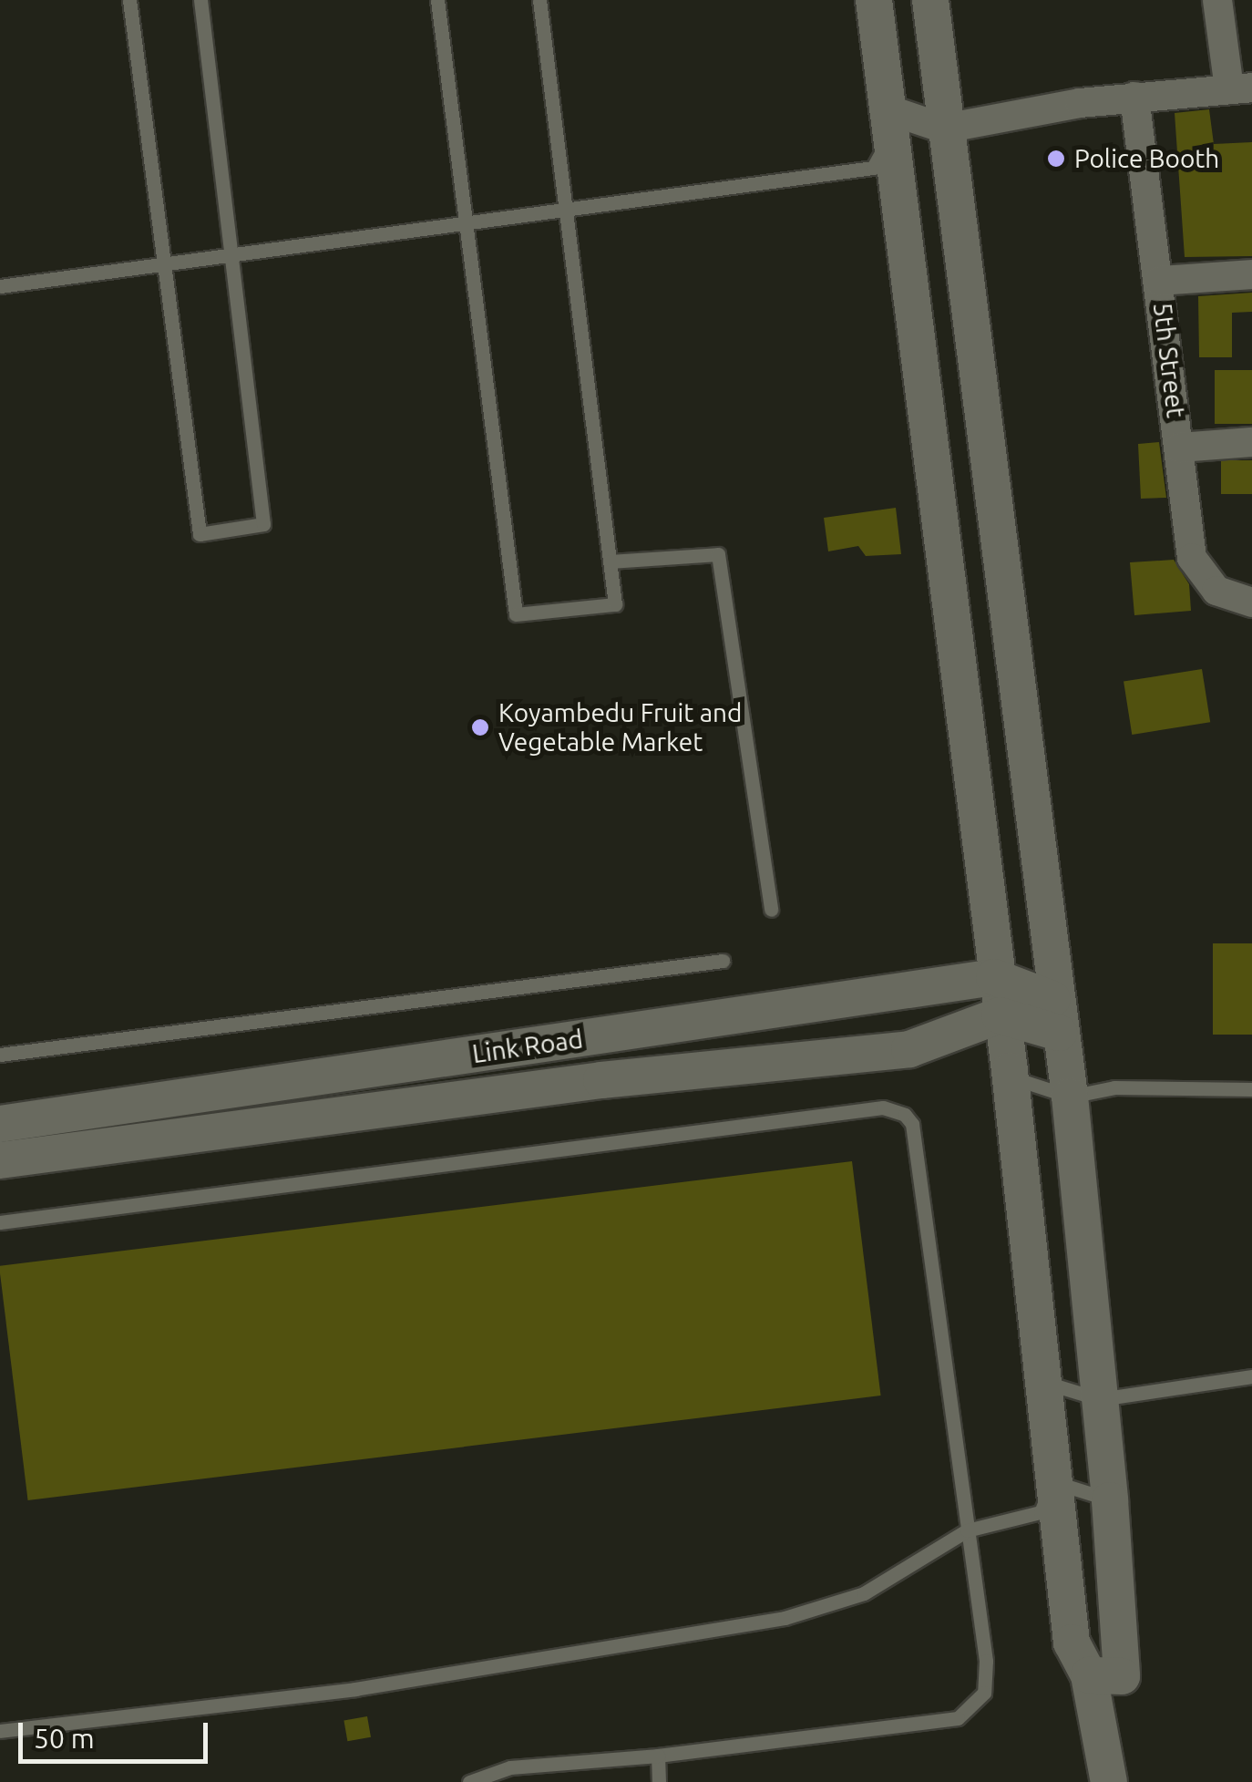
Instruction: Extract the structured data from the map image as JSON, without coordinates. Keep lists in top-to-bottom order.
{
  "streets": {
    "street": ["5th Street", "Link Road"]
  },
  "places": ["Police Booth", "Koyambedu Fruit and Vegetable Market"],
  "scale_bar": "50 m"
}
